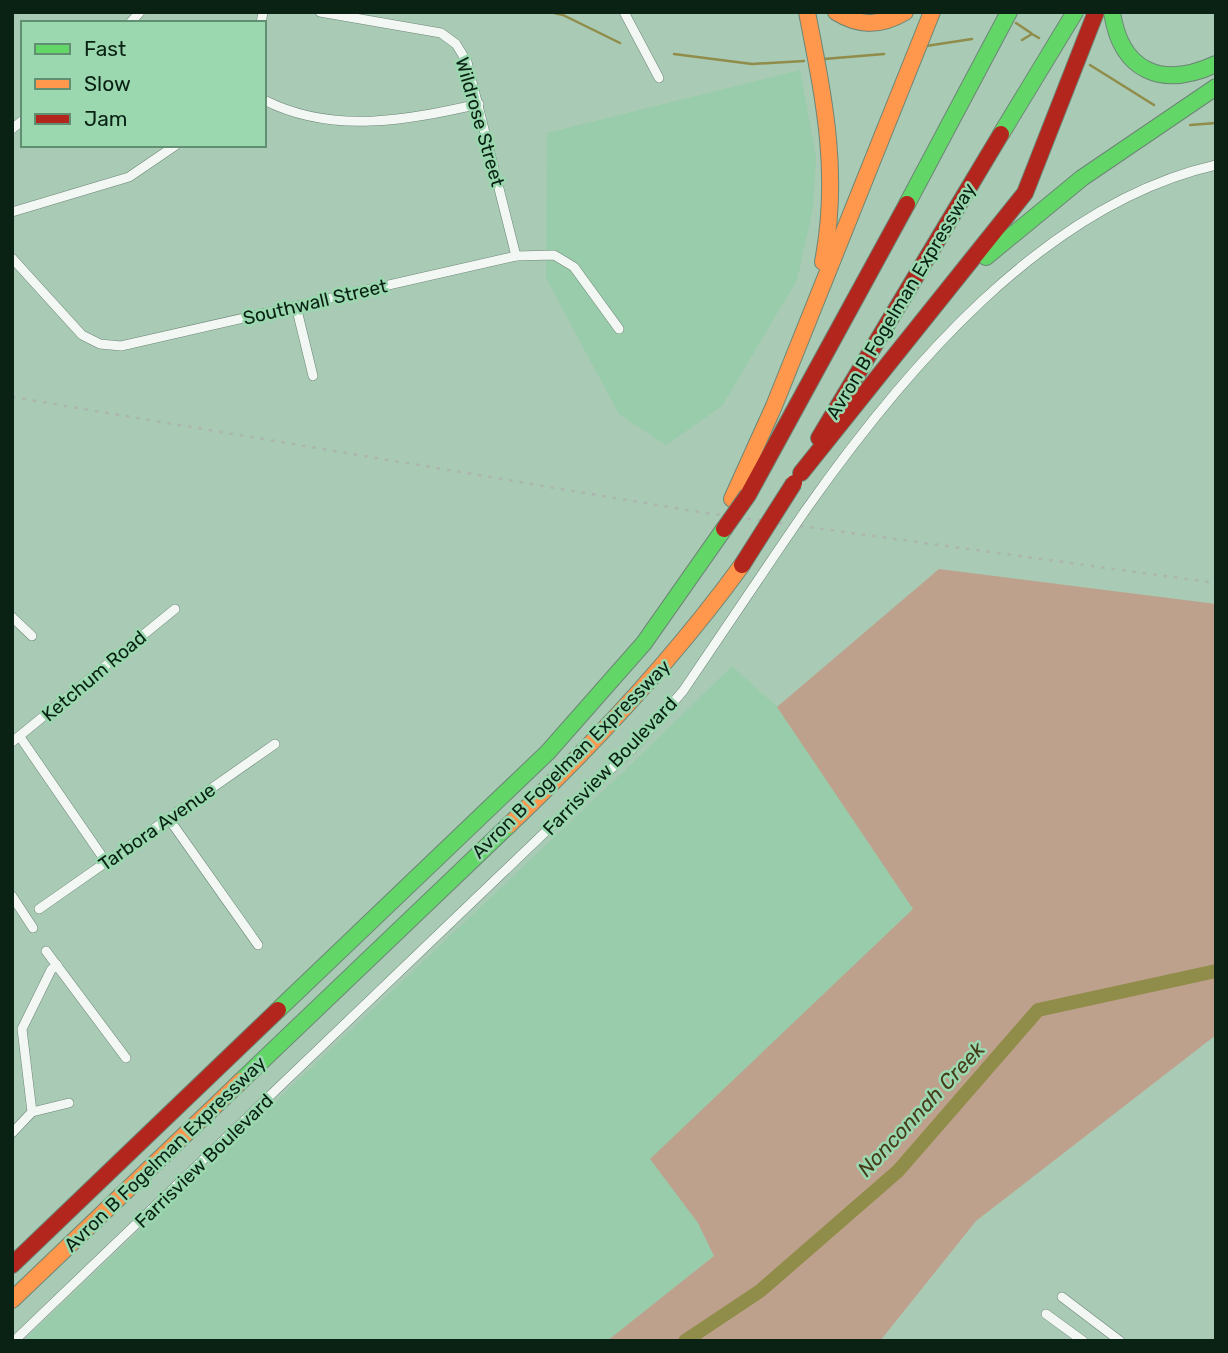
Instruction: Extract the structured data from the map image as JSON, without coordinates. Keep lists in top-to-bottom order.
{
  "streets": {
    "highway": ["Avron B Fogelman Expressway"],
    "street": [
      "Wildrose Street",
      "Southwall Street",
      "Ketchum Road",
      "Farrisview Boulevard",
      "Tarbora Avenue"
    ]
  },
  "crossings": [
    ["Wildrose Street", "Southwall Street"]
  ],
  "water": ["Nonconnah Creek"],
  "legend": ["Fast", "Slow", "Jam"]
}
